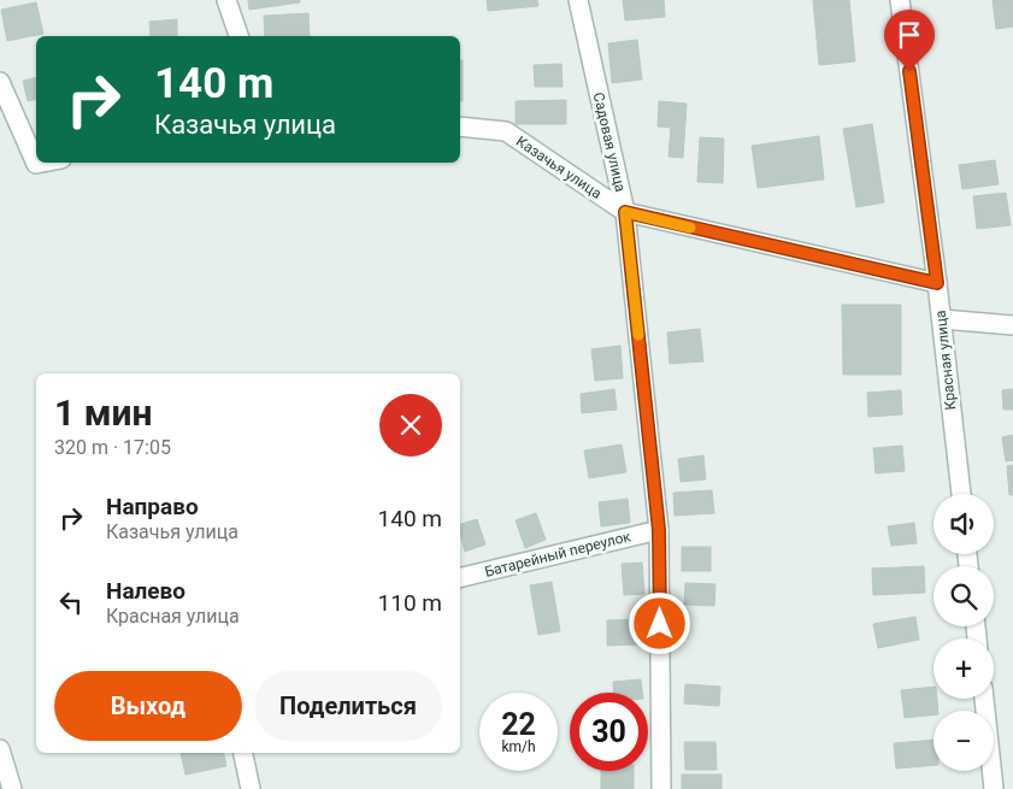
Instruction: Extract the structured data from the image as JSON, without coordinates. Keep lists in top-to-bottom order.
{
  "streets": {
    "street": [
      "Садовая улица",
      "Казачья улица",
      "Красная улица",
      "Батарейный переулок"
    ]
  },
  "crossings": [
    ["Садовая улица", "Казачья улица"],
    ["Садовая улица", "Батарейный переулок"],
    ["Казачья улица", "Красная улица"]
  ],
  "page": {
    "turn": ["140 m", "Казачья улица"],
    "heading": ["1 мин", "320 m · 17:05"],
    "list": [
      {
        "name": "Направо",
        "note": "Казачья улица",
        "value": "140 m"
      },
      {
        "name": "Налево",
        "note": "Красная улица",
        "value": "110 m"
      }
    ],
    "map_buttons": ["+", "−"],
    "buttons": ["Выход", "Поделиться"],
    "speed": "22 km/h",
    "limit": "30"
  }
}
